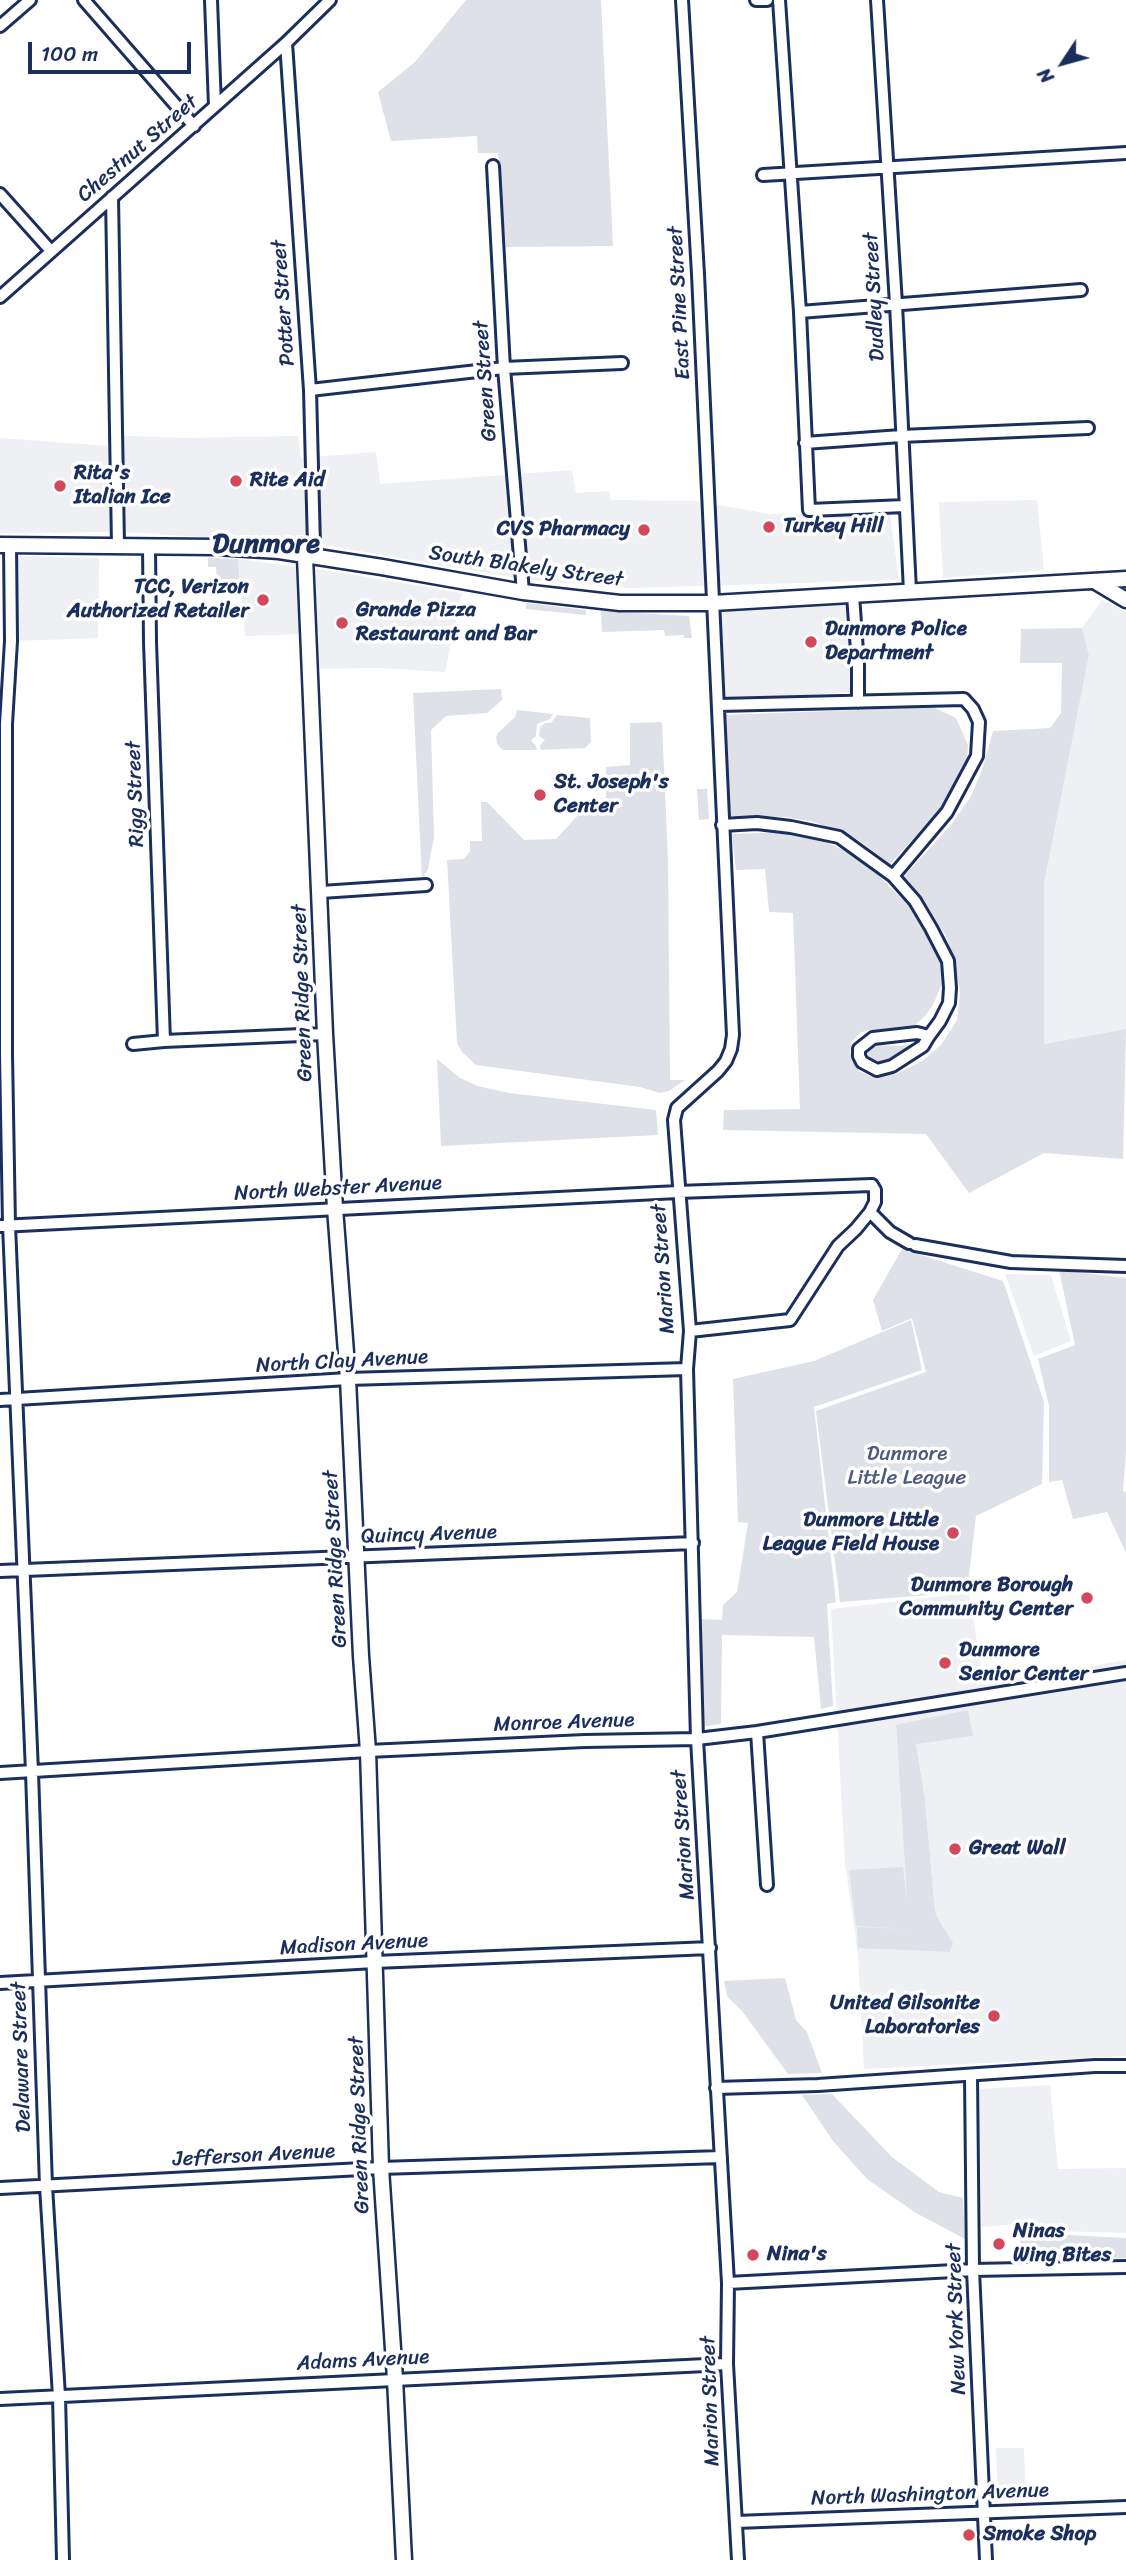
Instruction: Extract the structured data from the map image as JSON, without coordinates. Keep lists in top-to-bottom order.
{
  "streets": {
    "main road": ["South Blakely Street", "Green Ridge Street"],
    "street": [
      "Chestnut Street",
      "Dudley Street",
      "Potter Street",
      "East Pine Street",
      "Green Street",
      "Rigg Street",
      "North Webster Avenue",
      "Marion Street",
      "North Clay Avenue",
      "Quincy Avenue",
      "Monroe Avenue",
      "Madison Avenue",
      "Delaware Street",
      "Jefferson Avenue",
      "New York Street",
      "Adams Avenue",
      "North Washington Avenue"
    ]
  },
  "crossings": [
    ["Chestnut Street", "Potter Street"],
    ["Dudley Street", "South Blakely Street"],
    ["Potter Street", "South Blakely Street"],
    ["Potter Street", "Green Ridge Street"],
    ["East Pine Street", "South Blakely Street"],
    ["East Pine Street", "Marion Street"],
    ["Green Street", "South Blakely Street"],
    ["South Blakely Street", "Rigg Street"],
    ["South Blakely Street", "Green Ridge Street"],
    ["South Blakely Street", "Delaware Street"],
    ["Green Ridge Street", "North Webster Avenue"],
    ["Green Ridge Street", "North Clay Avenue"],
    ["Green Ridge Street", "Quincy Avenue"],
    ["Green Ridge Street", "Monroe Avenue"],
    ["Green Ridge Street", "Madison Avenue"],
    ["Green Ridge Street", "Jefferson Avenue"],
    ["Green Ridge Street", "Adams Avenue"],
    ["North Webster Avenue", "Marion Street"],
    ["North Webster Avenue", "Delaware Street"],
    ["Marion Street", "North Clay Avenue"],
    ["Marion Street", "Quincy Avenue"],
    ["Marion Street", "Monroe Avenue"],
    ["Marion Street", "Madison Avenue"],
    ["Marion Street", "Jefferson Avenue"],
    ["Marion Street", "Adams Avenue"],
    ["Marion Street", "North Washington Avenue"],
    ["North Clay Avenue", "Delaware Street"],
    ["Quincy Avenue", "Delaware Street"],
    ["Monroe Avenue", "Delaware Street"],
    ["Madison Avenue", "Delaware Street"],
    ["Delaware Street", "Jefferson Avenue"],
    ["Delaware Street", "Adams Avenue"],
    ["New York Street", "North Washington Avenue"]
  ],
  "districts": ["Dunmore"],
  "parks": ["Dunmore Little League"],
  "places": [
    "Rite Aid",
    "Rita's Italian Ice",
    "Turkey Hill",
    "CVS Pharmacy",
    "TCC, Verizon Authorized Retailer",
    "Grande Pizza Restaurant and Bar",
    "Dunmore Police Department",
    "St. Joseph's Center",
    "Dunmore Little League Field House",
    "Dunmore Borough Community Center",
    "Dunmore Senior Center",
    "Great Wall",
    "United Gilsonite Laboratories",
    "Ninas Wing Bites",
    "Nina's",
    "Smoke Shop"
  ],
  "scale_bar": "100 m",
  "north": "bottom left"
}
